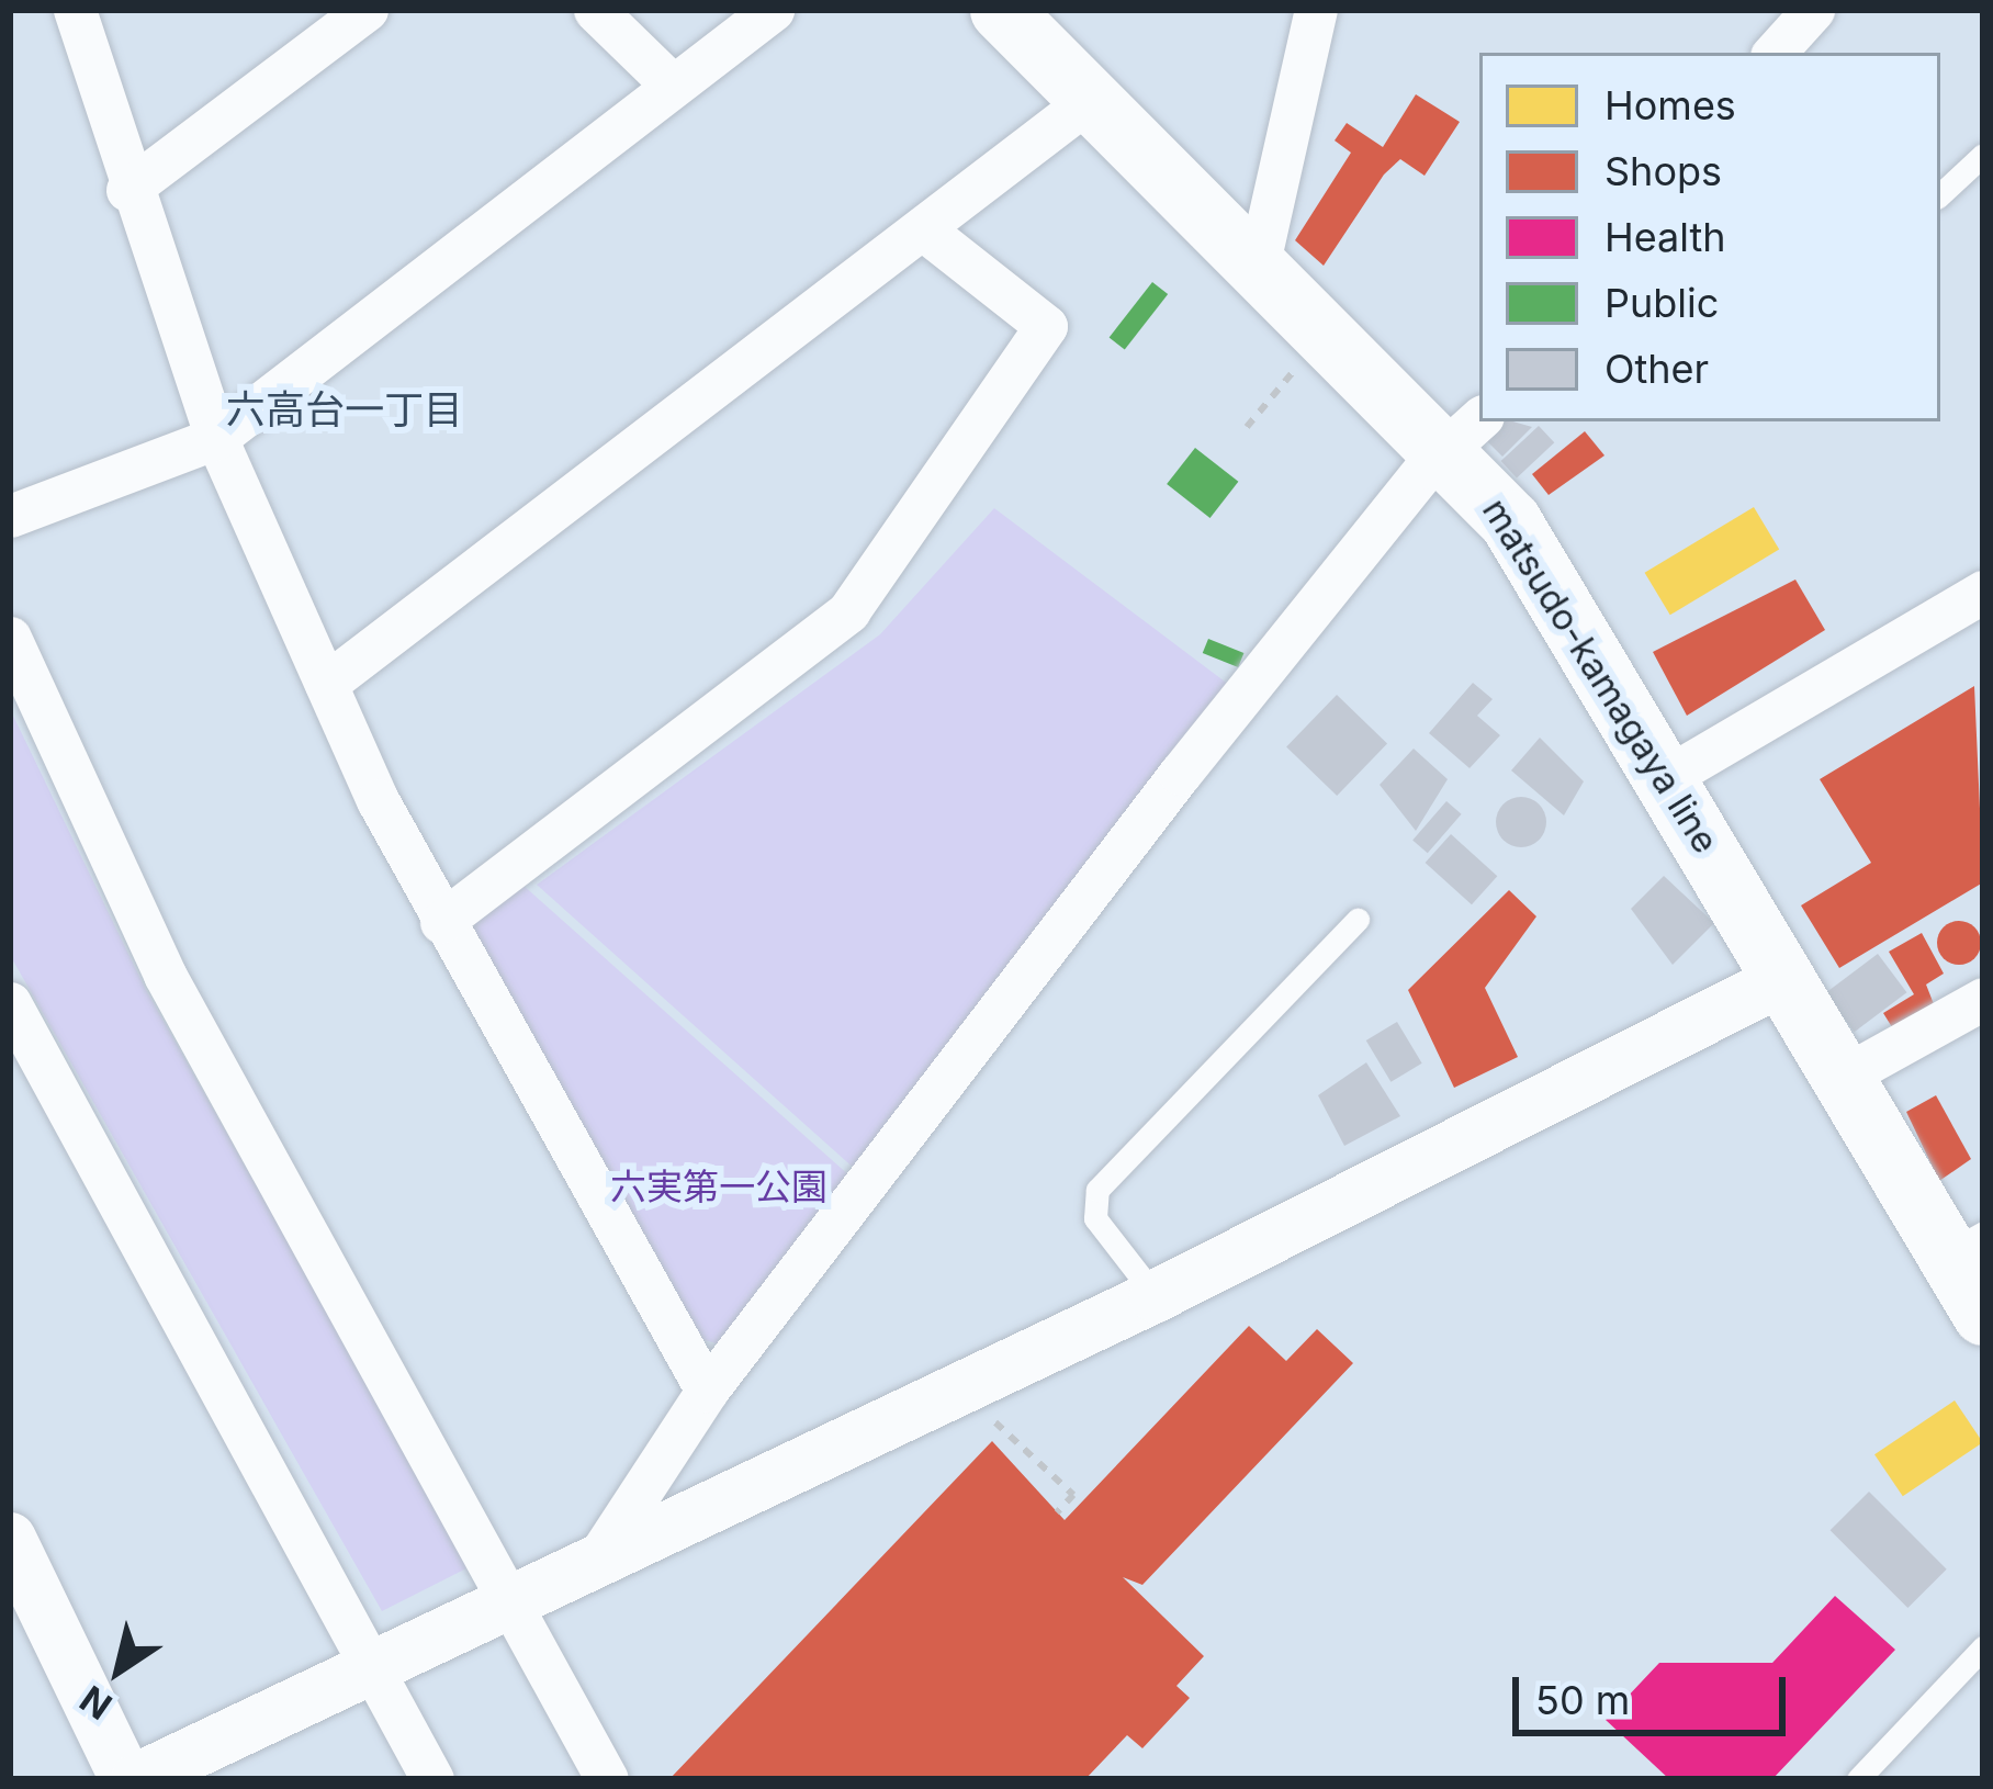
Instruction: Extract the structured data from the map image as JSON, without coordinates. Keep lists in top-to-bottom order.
{
  "streets": {
    "main road": ["matsudo-kamagaya line"]
  },
  "districts": ["六高台一丁目"],
  "parks": ["六実第一公園"],
  "legend": [
    "Homes",
    "Shops",
    "Health",
    "Public",
    "Other"
  ],
  "scale_bar": "50 m",
  "north": "bottom left"
}
